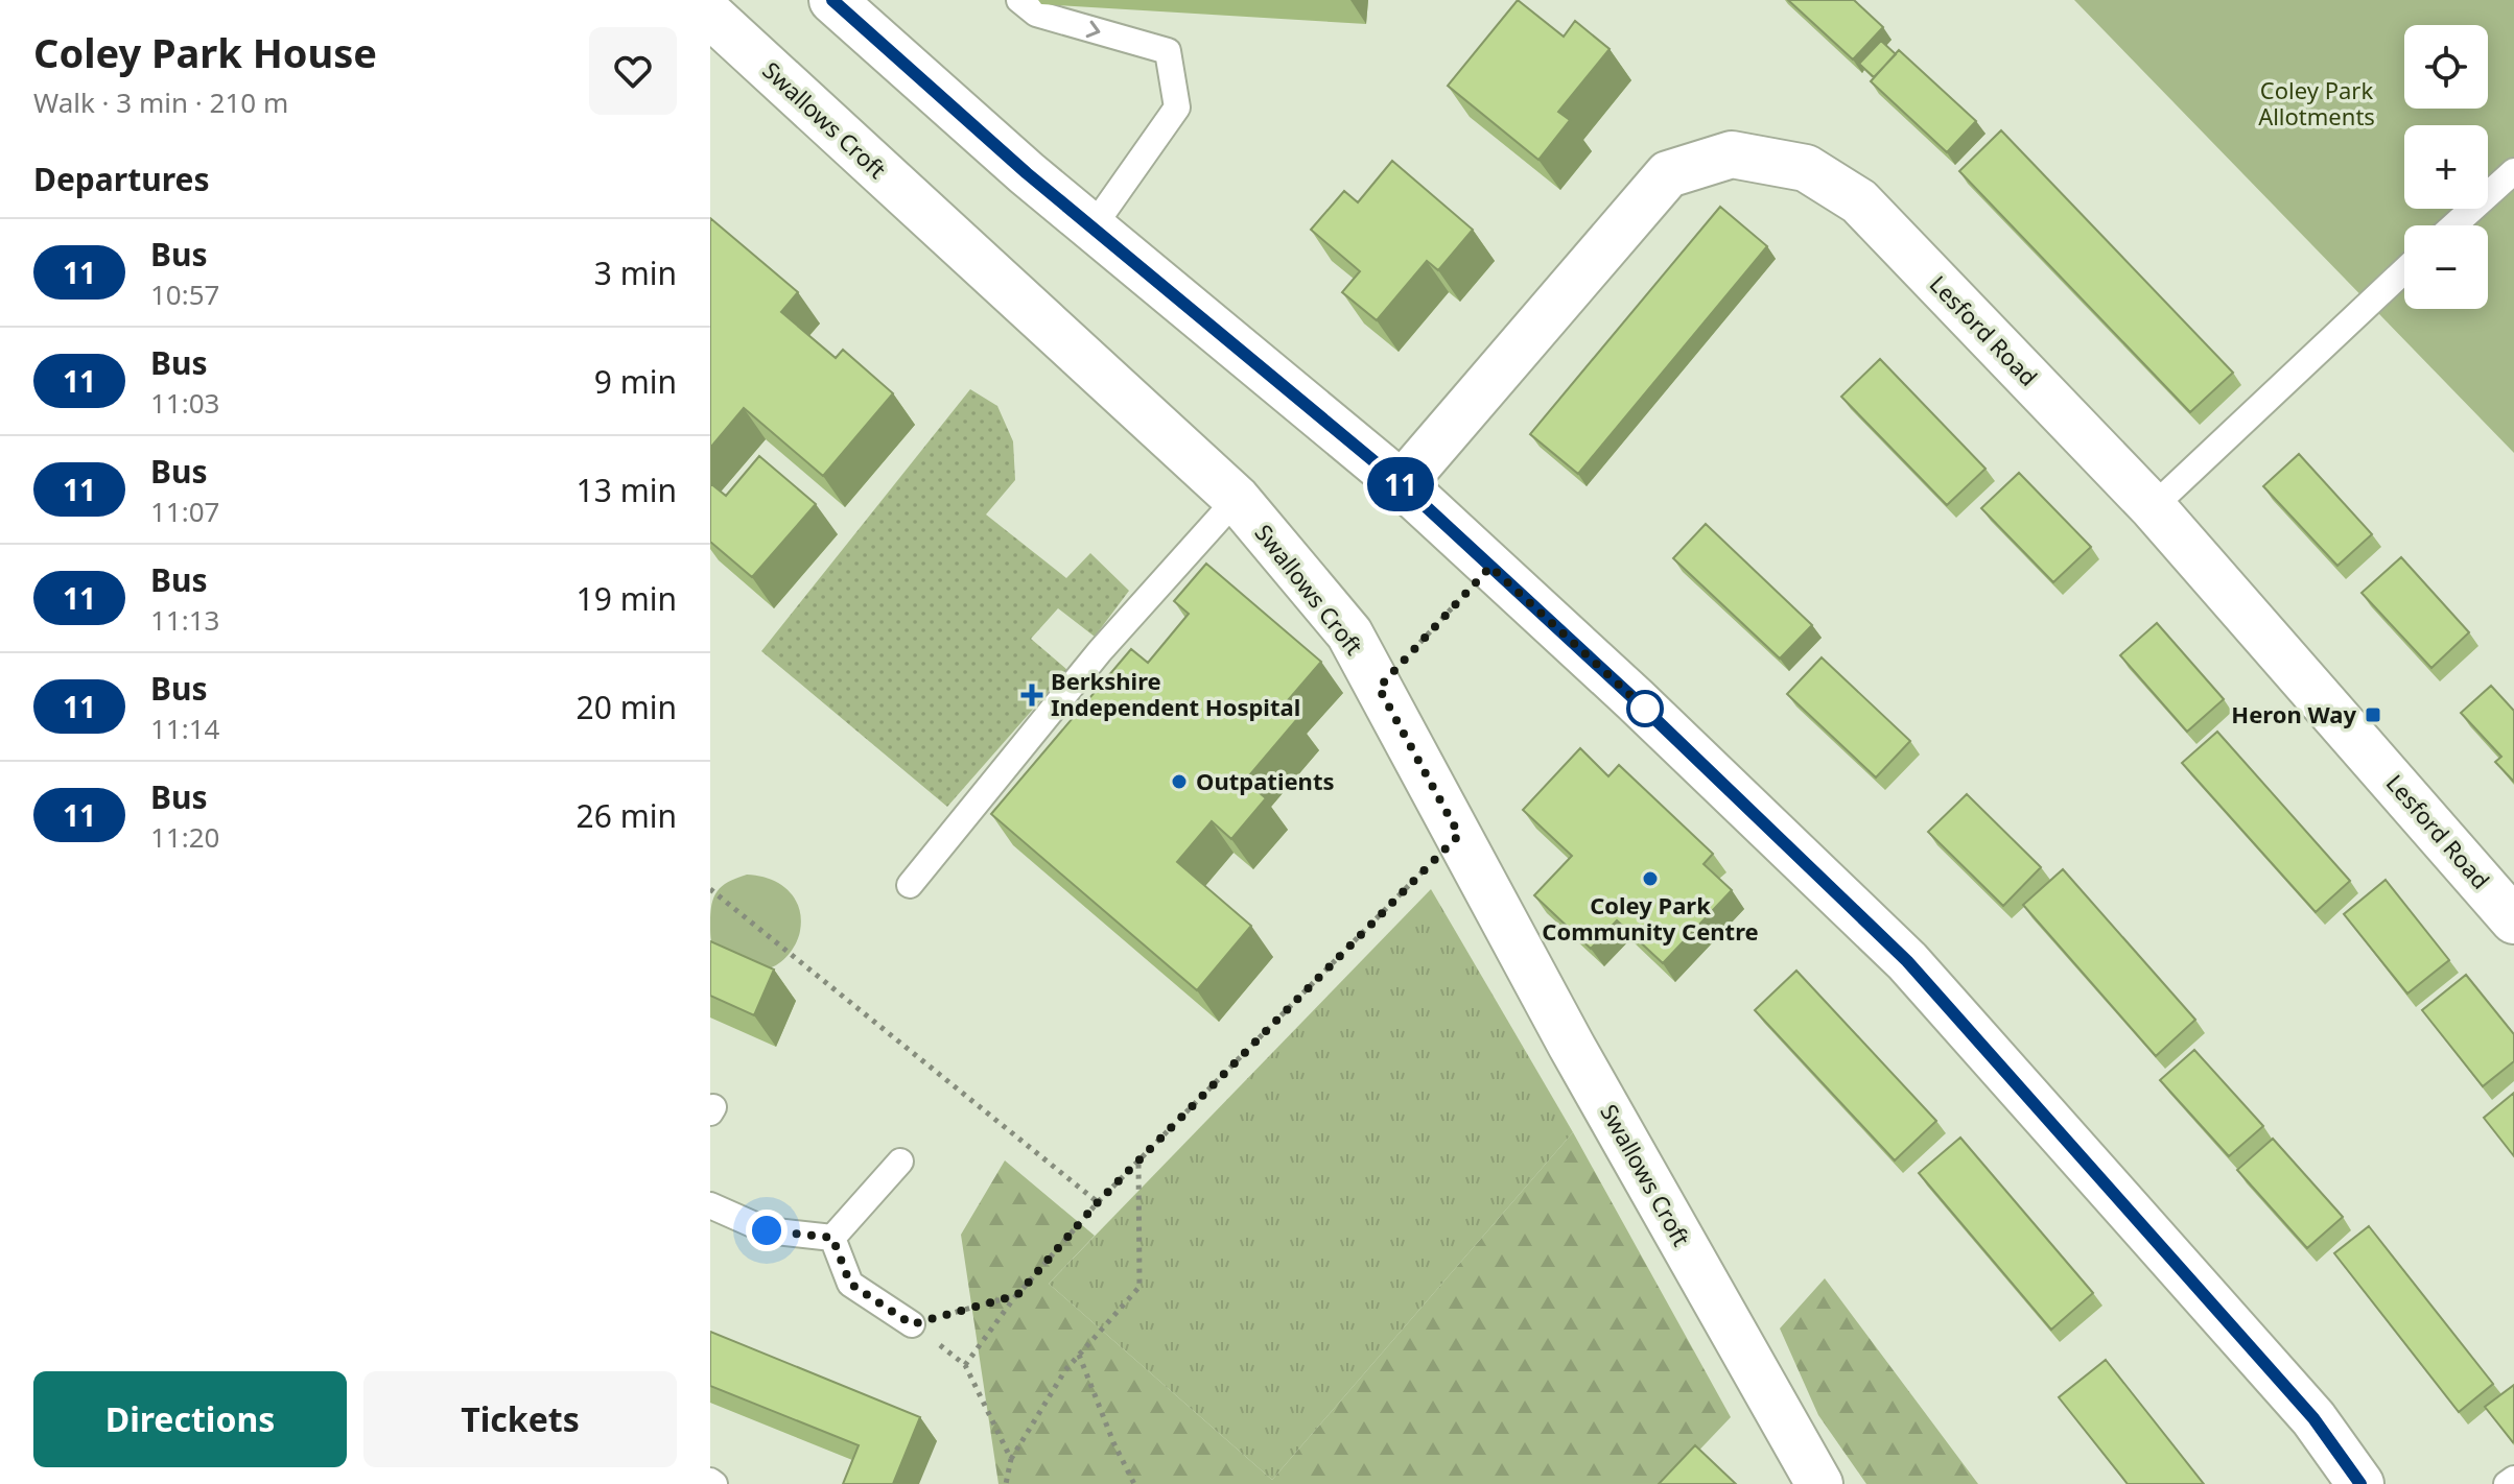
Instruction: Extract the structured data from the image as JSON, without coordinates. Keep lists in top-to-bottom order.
{
  "streets": {
    "street": ["Swallows Croft", "Lesford Road"]
  },
  "parks": ["Coley Park Allotments"],
  "places": {
    "health": ["Berkshire Independent Hospital"],
    "transit": ["Heron Way"],
    "other": ["Outpatients", "Coley Park Community Centre"]
  },
  "lines": ["bus line 11"],
  "page": {
    "heading": [
      ["Coley Park House", "Walk · 3 min · 210 m"],
      "Departures"
    ],
    "on_map": "11",
    "map_buttons": ["+", "−"],
    "list": [
      {
        "mark": "11",
        "name": "Bus",
        "note": "10:57",
        "value": "3 min"
      },
      {
        "mark": "11",
        "name": "Bus",
        "note": "11:03",
        "value": "9 min"
      },
      {
        "mark": "11",
        "name": "Bus",
        "note": "11:07",
        "value": "13 min"
      },
      {
        "mark": "11",
        "name": "Bus",
        "note": "11:13",
        "value": "19 min"
      },
      {
        "mark": "11",
        "name": "Bus",
        "note": "11:14",
        "value": "20 min"
      },
      {
        "mark": "11",
        "name": "Bus",
        "note": "11:20",
        "value": "26 min"
      }
    ],
    "buttons": ["Directions", "Tickets"]
  }
}
